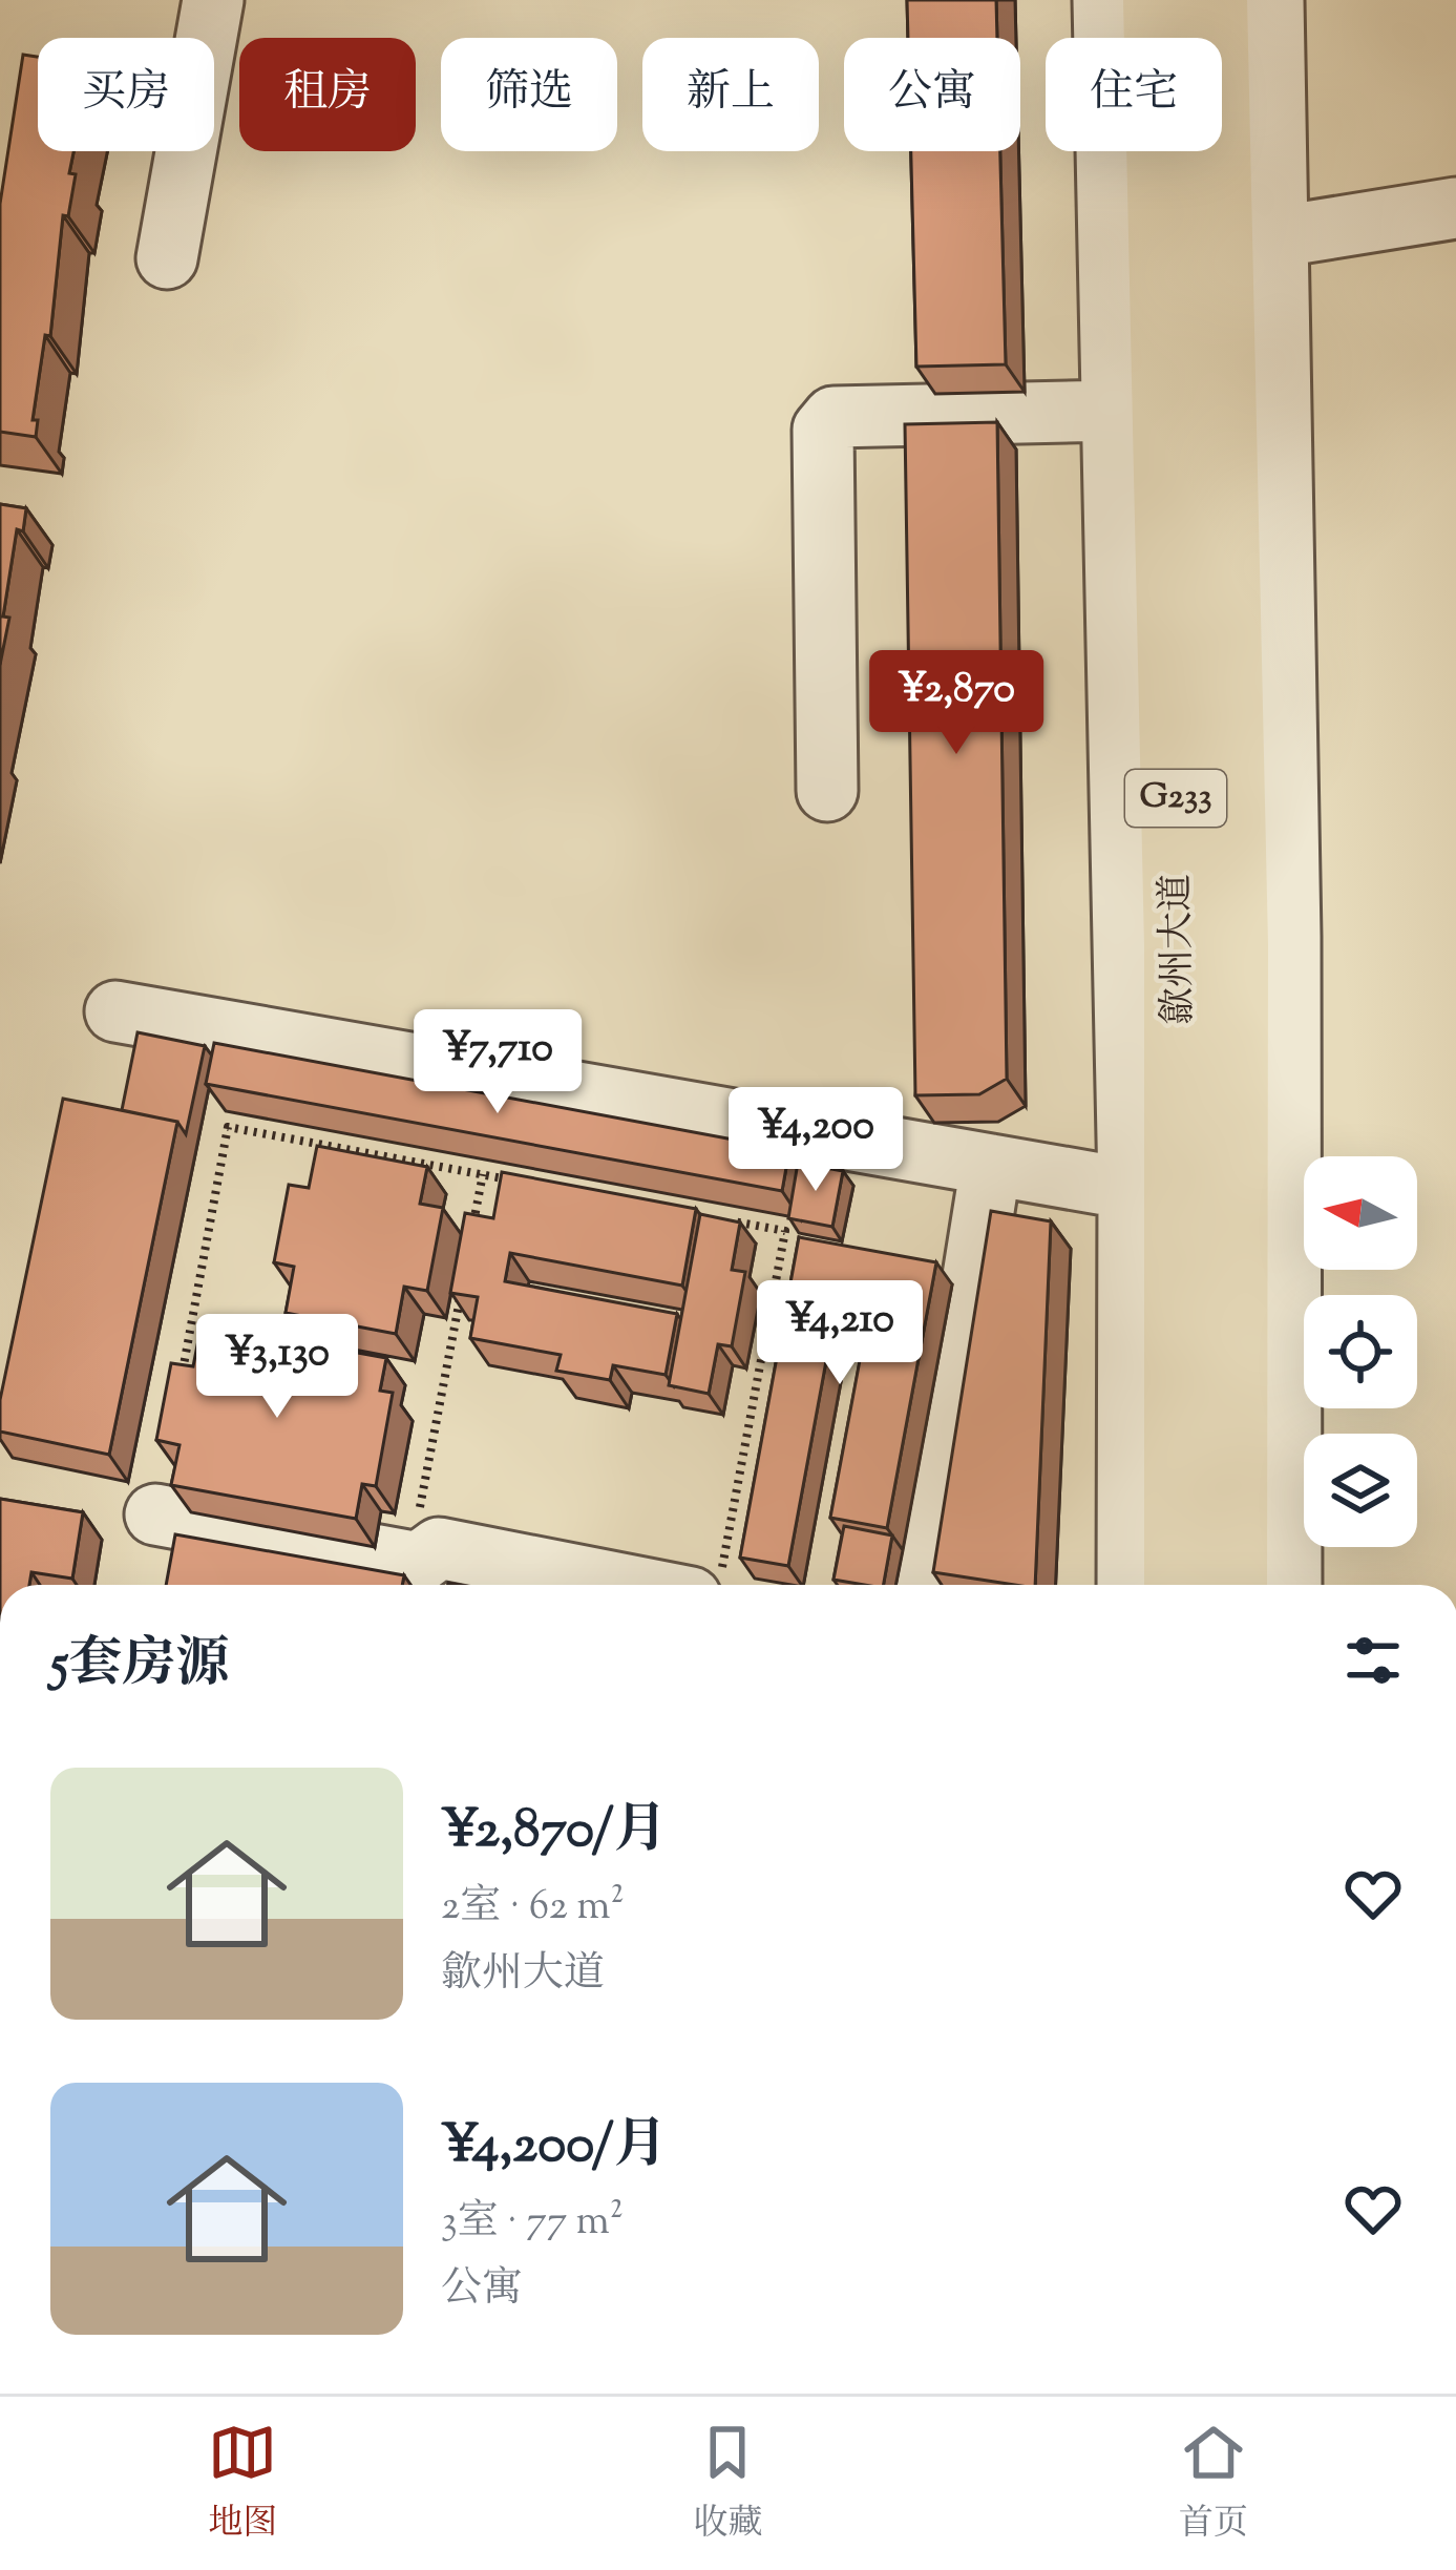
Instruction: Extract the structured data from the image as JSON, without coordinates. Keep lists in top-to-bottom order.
{
  "streets": {
    "highway": ["G233", "歙州大道"]
  },
  "north": "left",
  "page": {
    "chip": [
      "买房",
      "租房",
      "筛选",
      "新上",
      "公寓",
      "住宅"
    ],
    "price": [
      "¥2,870",
      "¥7,710",
      "¥4,200",
      "¥4,210",
      "¥3,130"
    ],
    "heading": "5套房源",
    "list": [
      {
        "name": "¥2,870/月",
        "note": "2室 · 62 m² · 歙州大道"
      },
      {
        "name": "¥4,200/月",
        "note": "3室 · 77 m² · 公寓"
      }
    ],
    "tabs": ["地图", "收藏", "首页"]
  }
}
